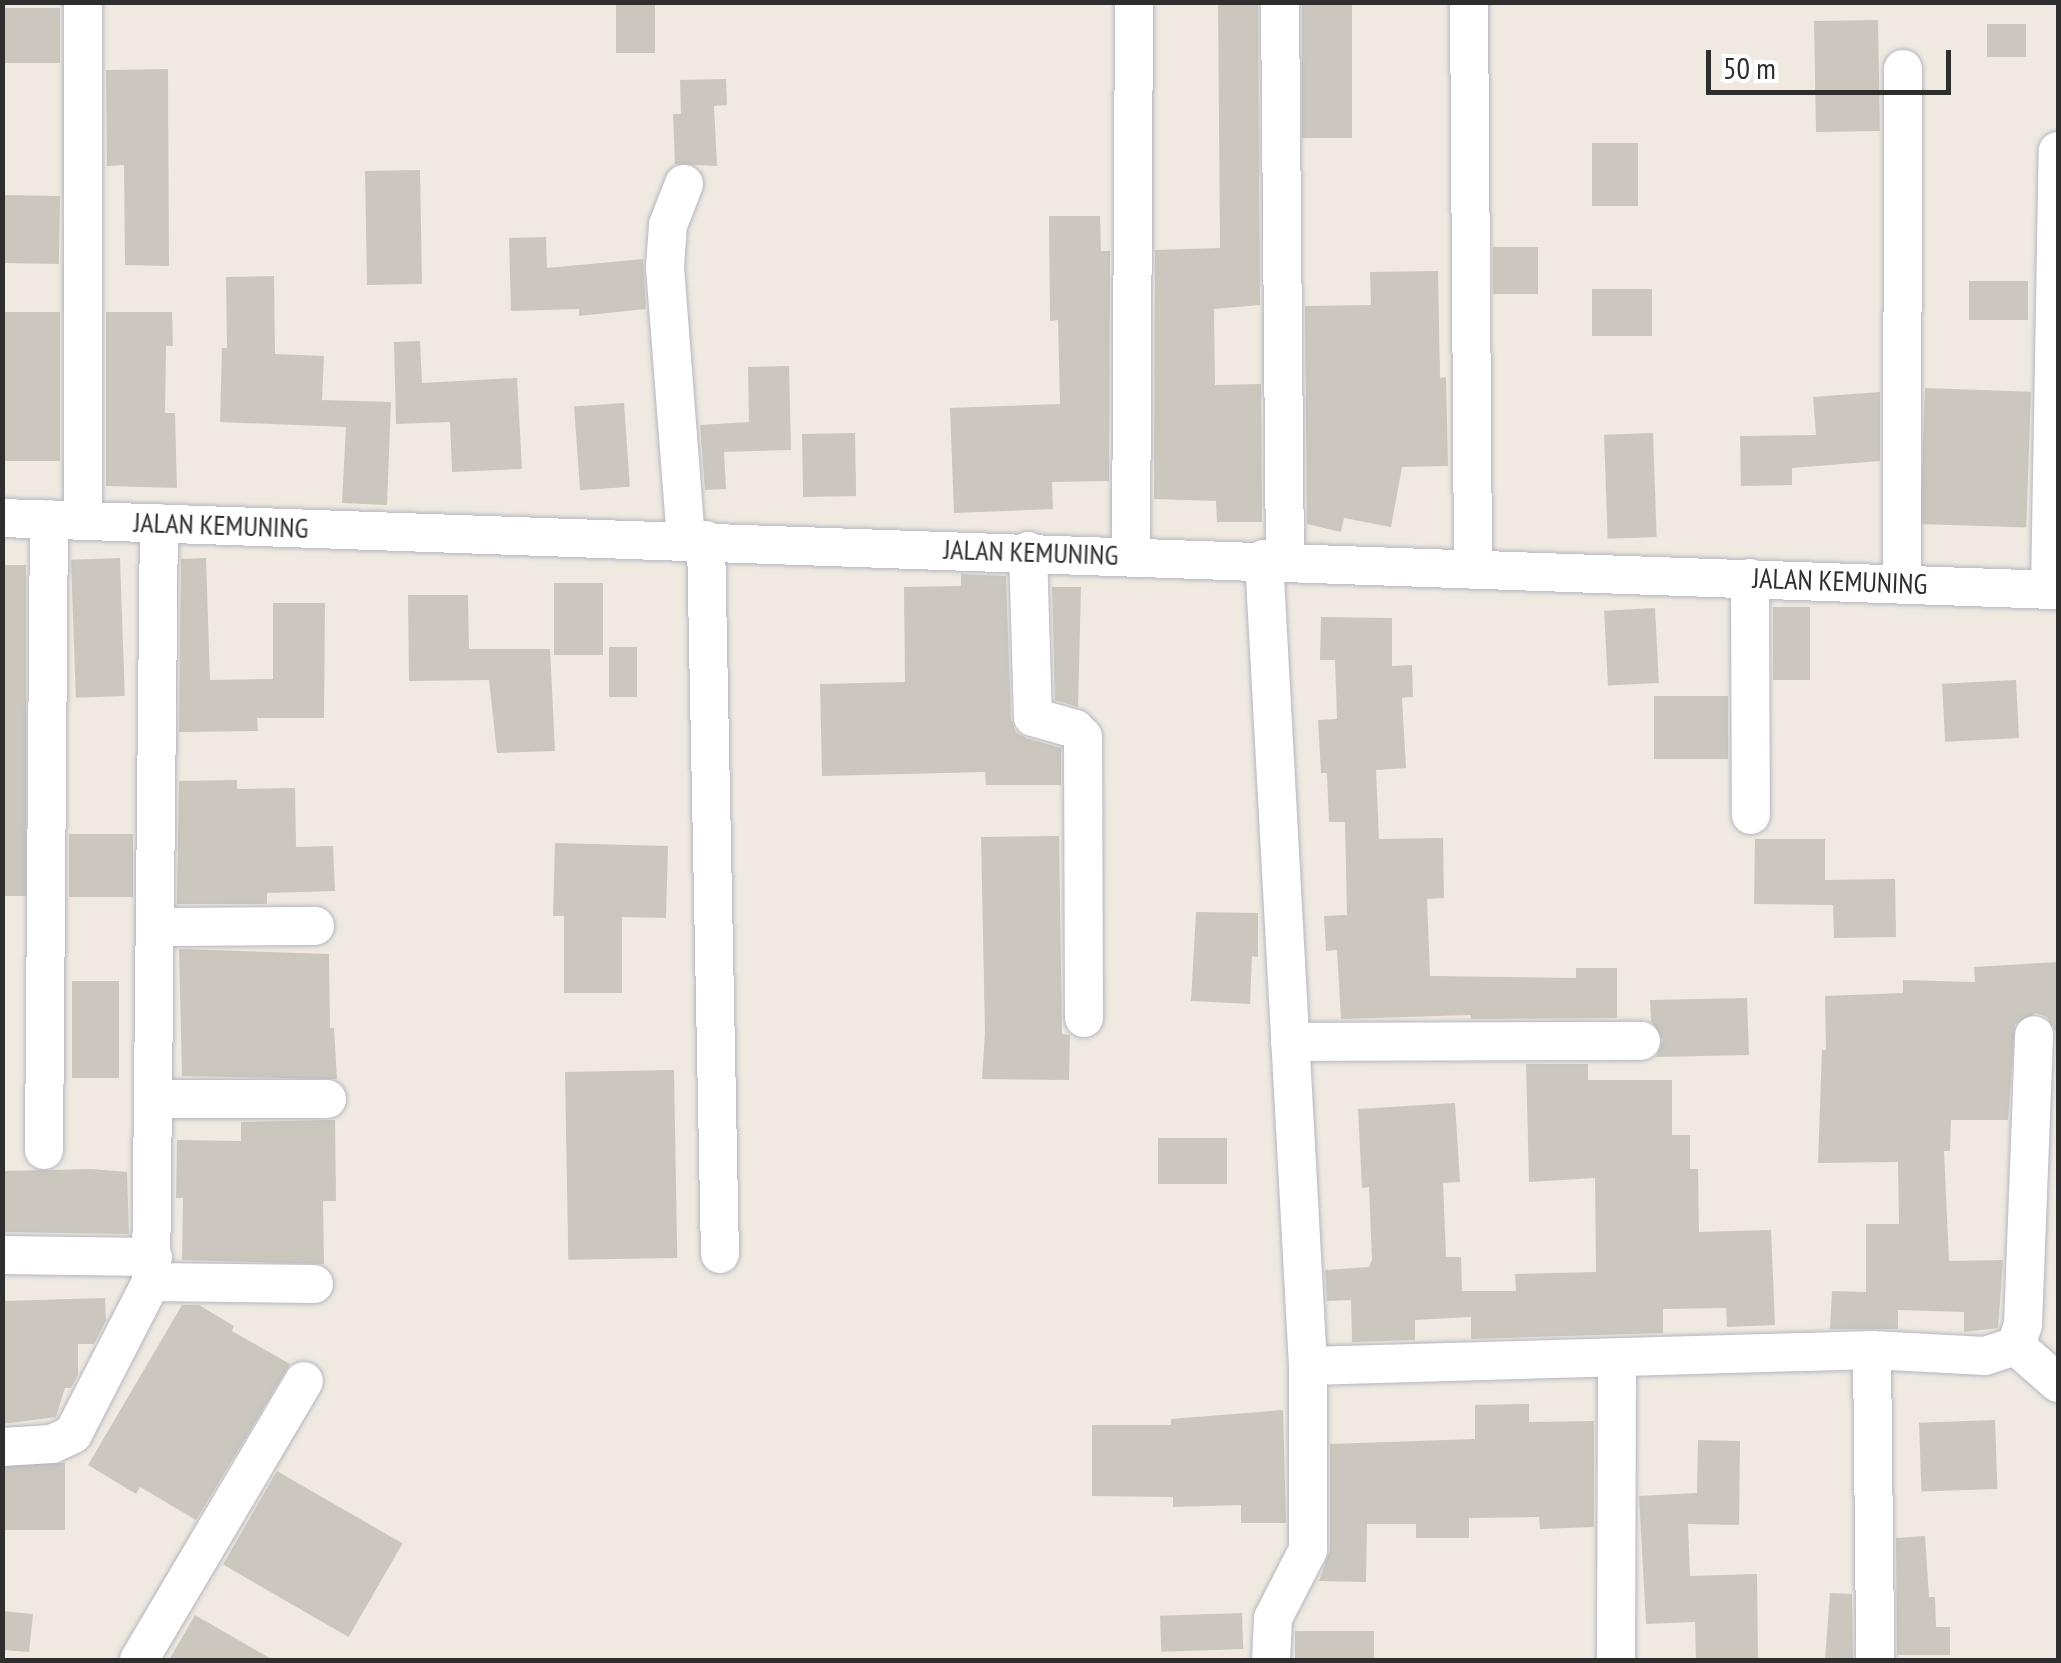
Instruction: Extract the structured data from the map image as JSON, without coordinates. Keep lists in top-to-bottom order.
{
  "streets": {
    "street": ["JALAN KEMUNING"]
  },
  "scale_bar": "50 m"
}
